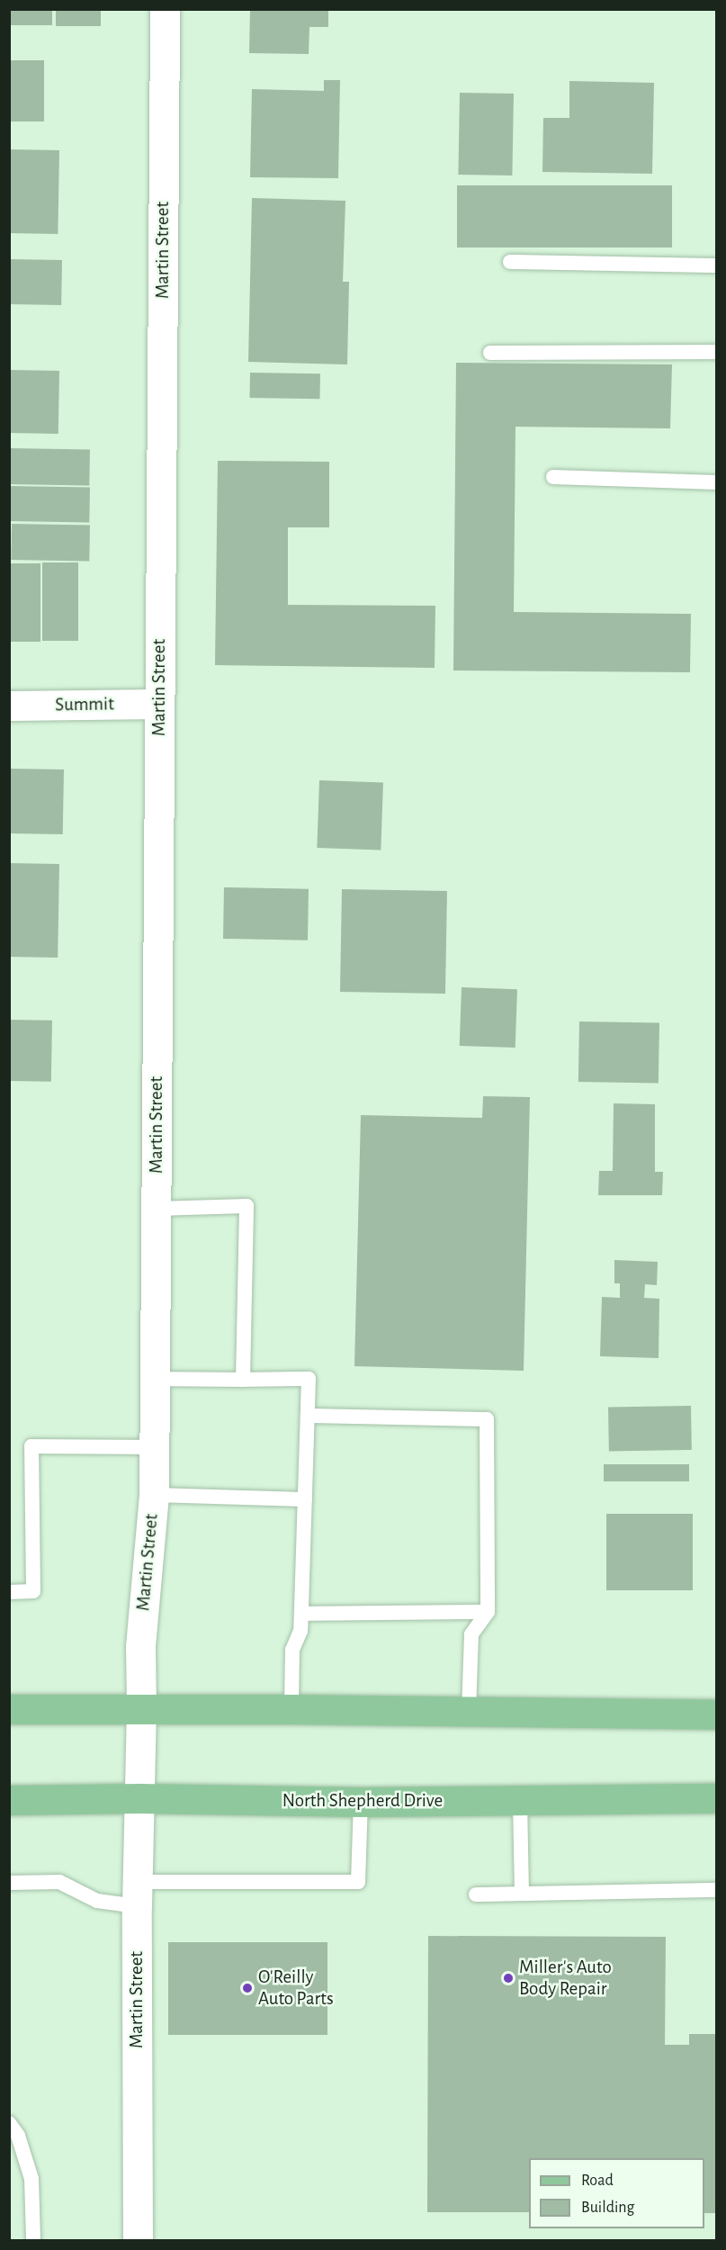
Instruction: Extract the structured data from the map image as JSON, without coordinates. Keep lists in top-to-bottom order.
{
  "streets": {
    "main road": ["North Shepherd Drive"],
    "street": ["Martin Street", "Summit"]
  },
  "crossings": [
    ["Martin Street", "Summit"],
    ["Martin Street", "North Shepherd Drive"]
  ],
  "places": ["Miller's Auto Body Repair", "O'Reilly Auto Parts"],
  "legend": ["Road", "Building"]
}
